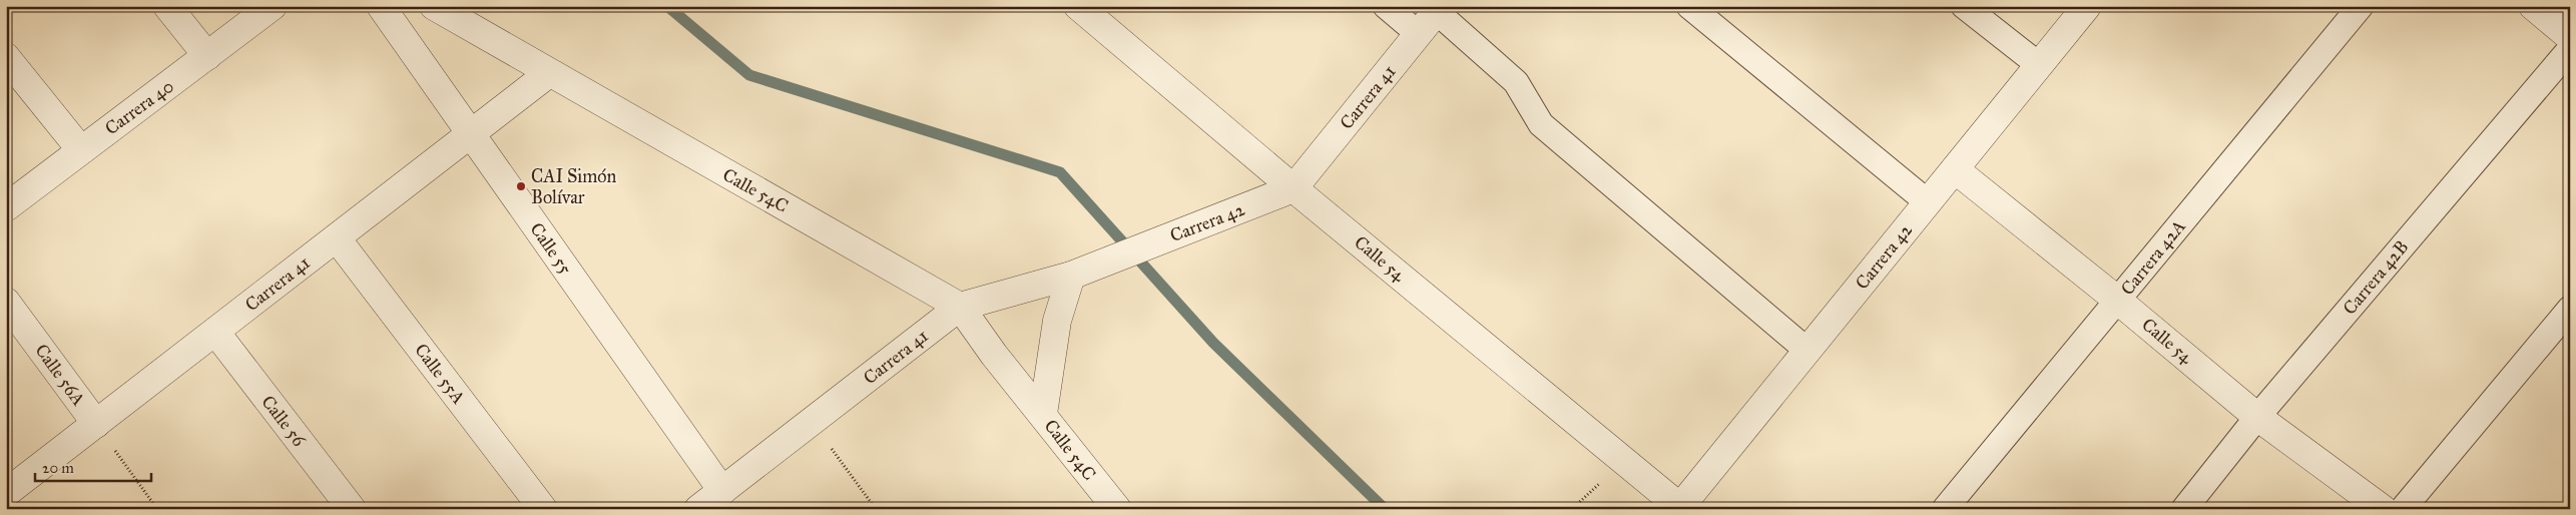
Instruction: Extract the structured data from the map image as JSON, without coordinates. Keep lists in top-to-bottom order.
{
  "streets": {
    "street": [
      "Carrera 41",
      "Carrera 40",
      "Calle 54C",
      "Carrera 42",
      "Calle 55",
      "Carrera 42A",
      "Calle 54",
      "Carrera 42B",
      "Calle 55A",
      "Calle 56A",
      "Calle 56"
    ]
  },
  "crossings": [
    ["Carrera 41", "Calle 54C"],
    ["Carrera 41", "Carrera 42"],
    ["Carrera 41", "Calle 55"],
    ["Carrera 41", "Calle 54"],
    ["Carrera 41", "Calle 55A"],
    ["Carrera 41", "Calle 56A"],
    ["Carrera 41", "Calle 56"],
    ["Carrera 42", "Calle 54"],
    ["Carrera 42A", "Calle 54"],
    ["Calle 54", "Carrera 42B"]
  ],
  "places": ["CAI Simón Bolívar"],
  "scale_bar": "20 m"
}
